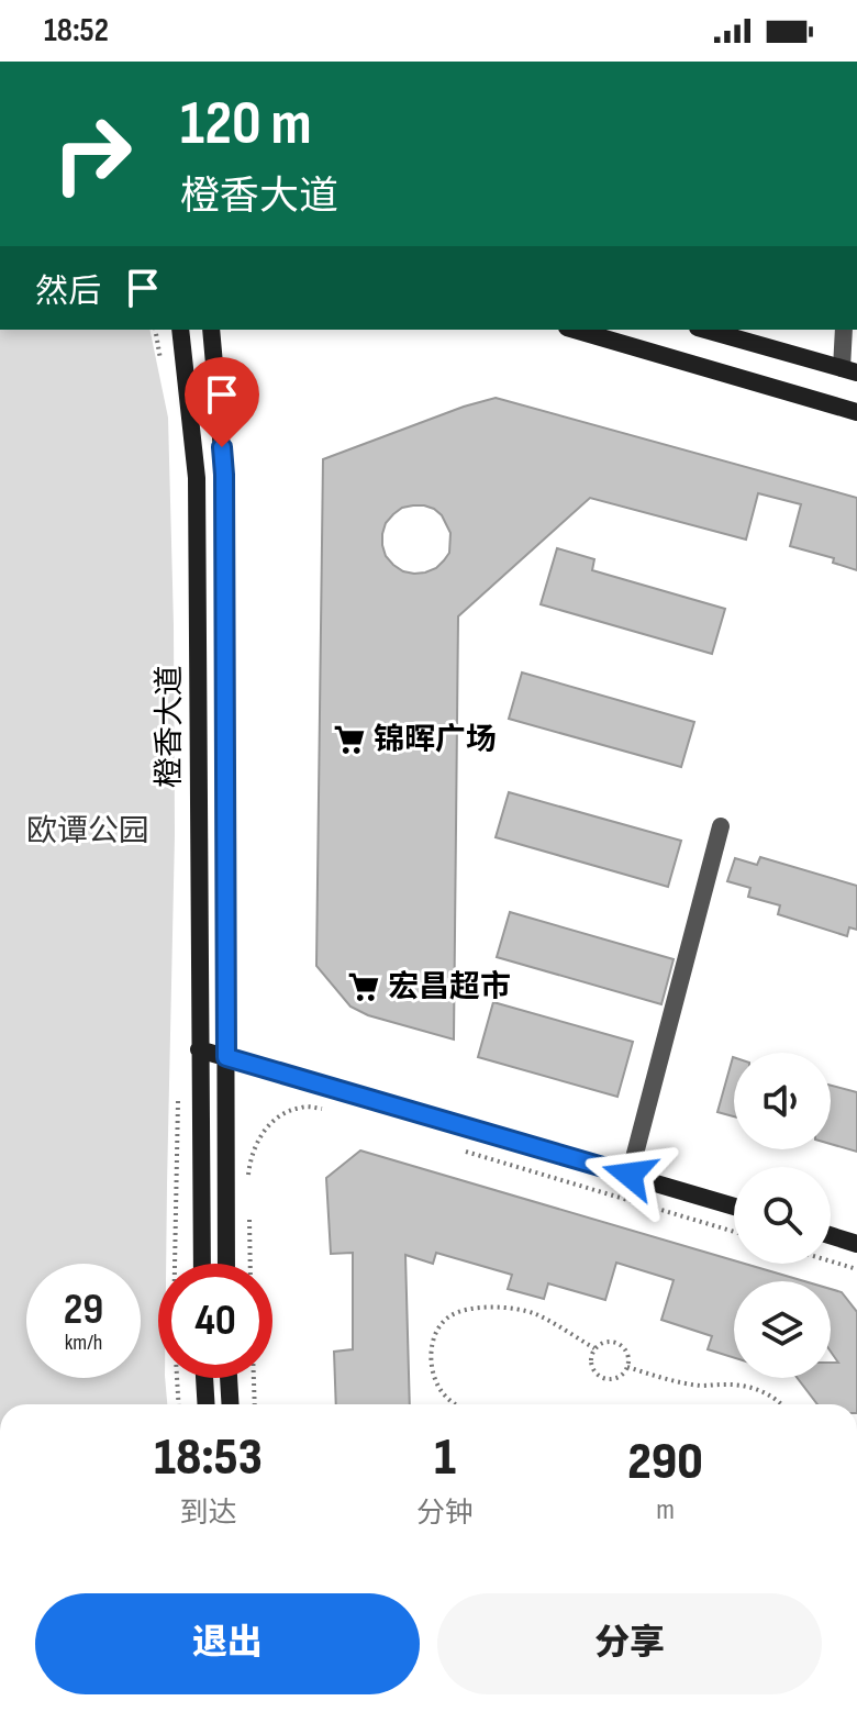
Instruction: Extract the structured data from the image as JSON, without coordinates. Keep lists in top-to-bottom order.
{
  "streets": {
    "main road": ["橙香大道"]
  },
  "parks": ["欧谭公园"],
  "places": {
    "supermarket": ["锦晖广场", "宏昌超市"]
  },
  "page": {
    "status": "18:52",
    "turn": ["120 m", "橙香大道"],
    "then": "然后",
    "speed": "29 km/h",
    "limit": "40",
    "eta": [
      "18:53",
      "到达",
      "1",
      "分钟",
      "290",
      "m"
    ],
    "buttons": ["退出", "分享"]
  }
}
